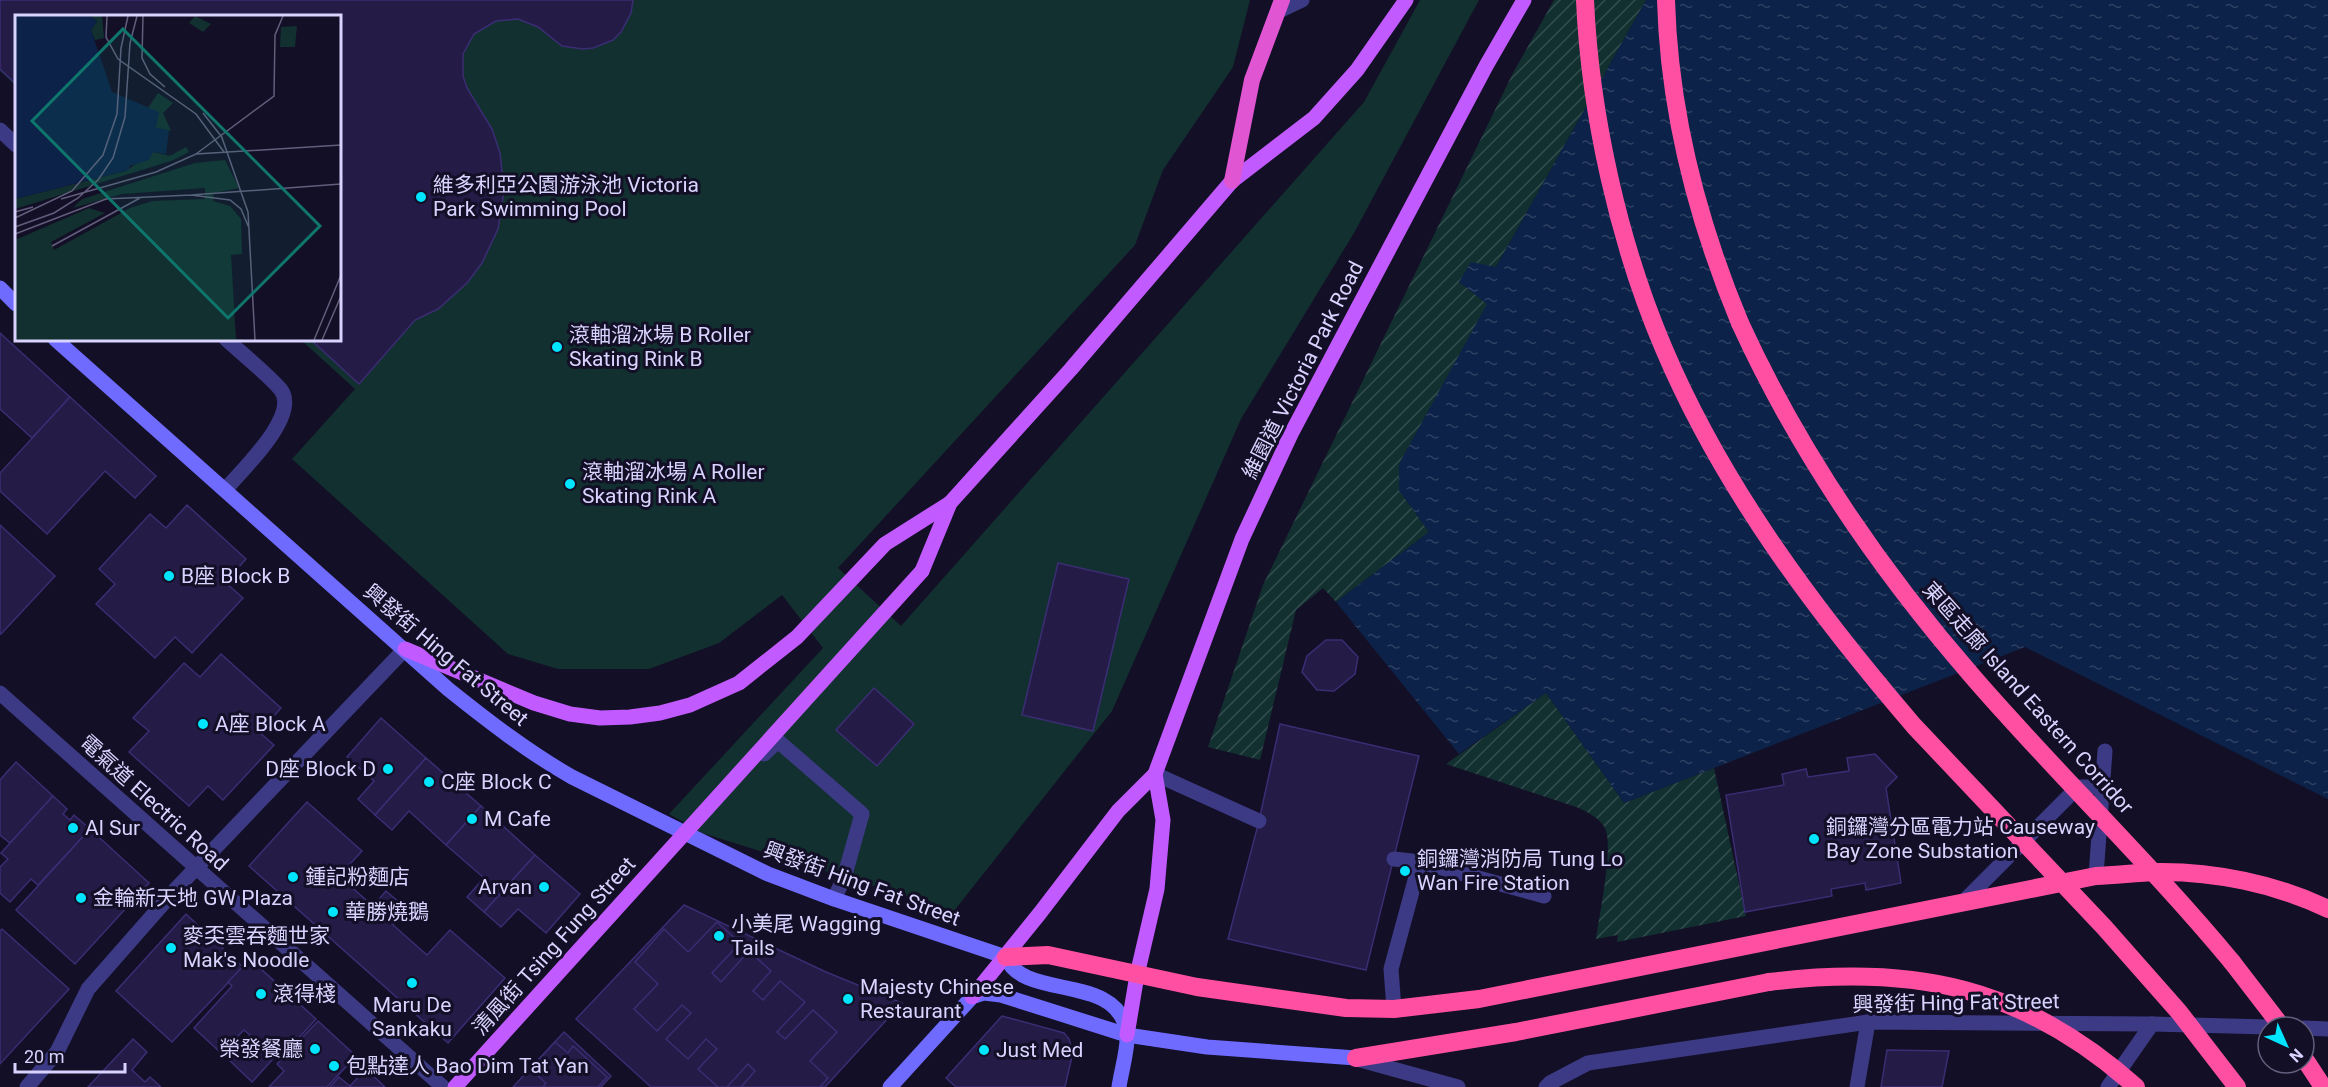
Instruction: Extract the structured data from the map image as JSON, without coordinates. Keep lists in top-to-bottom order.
{
  "streets": {
    "highway": ["東區走廊 Island Eastern Corridor"],
    "main road": ["維園道 Victoria Park Road", "興發街 Hing Fat Street"],
    "street": ["電氣道 Electric Road", "清風街 Tsing Fung Street"]
  },
  "crossings": [
    ["興發街 Hing Fat Street", "清風街 Tsing Fung Street"]
  ],
  "places": [
    "維多利亞公園游泳池 Victoria Park Swimming Pool",
    "滾軸溜冰場 B Roller Skating Rink B",
    "滾軸溜冰場 A Roller Skating Rink A",
    "B座 Block B",
    "A座 Block A",
    "D座 Block D",
    "C座 Block C",
    "M Cafe",
    "Al Sur",
    "銅鑼灣分區電力站 Causeway Bay Zone Substation",
    "銅鑼灣消防局 Tung Lo Wan Fire Station",
    "鍾記粉麵店",
    "Arvan",
    "金輪新天地 GW Plaza",
    "華勝燒鵝",
    "小美尾 Wagging Tails",
    "麥奀雲吞麵世家 Mak's Noodle",
    "Maru De Sankaku",
    "滾得棧",
    "Majesty Chinese Restaurant",
    "榮發餐廳",
    "Just Med",
    "包點達人 Bao Dim Tat Yan"
  ],
  "scale_bar": "20 m",
  "north": "bottom right"
}
